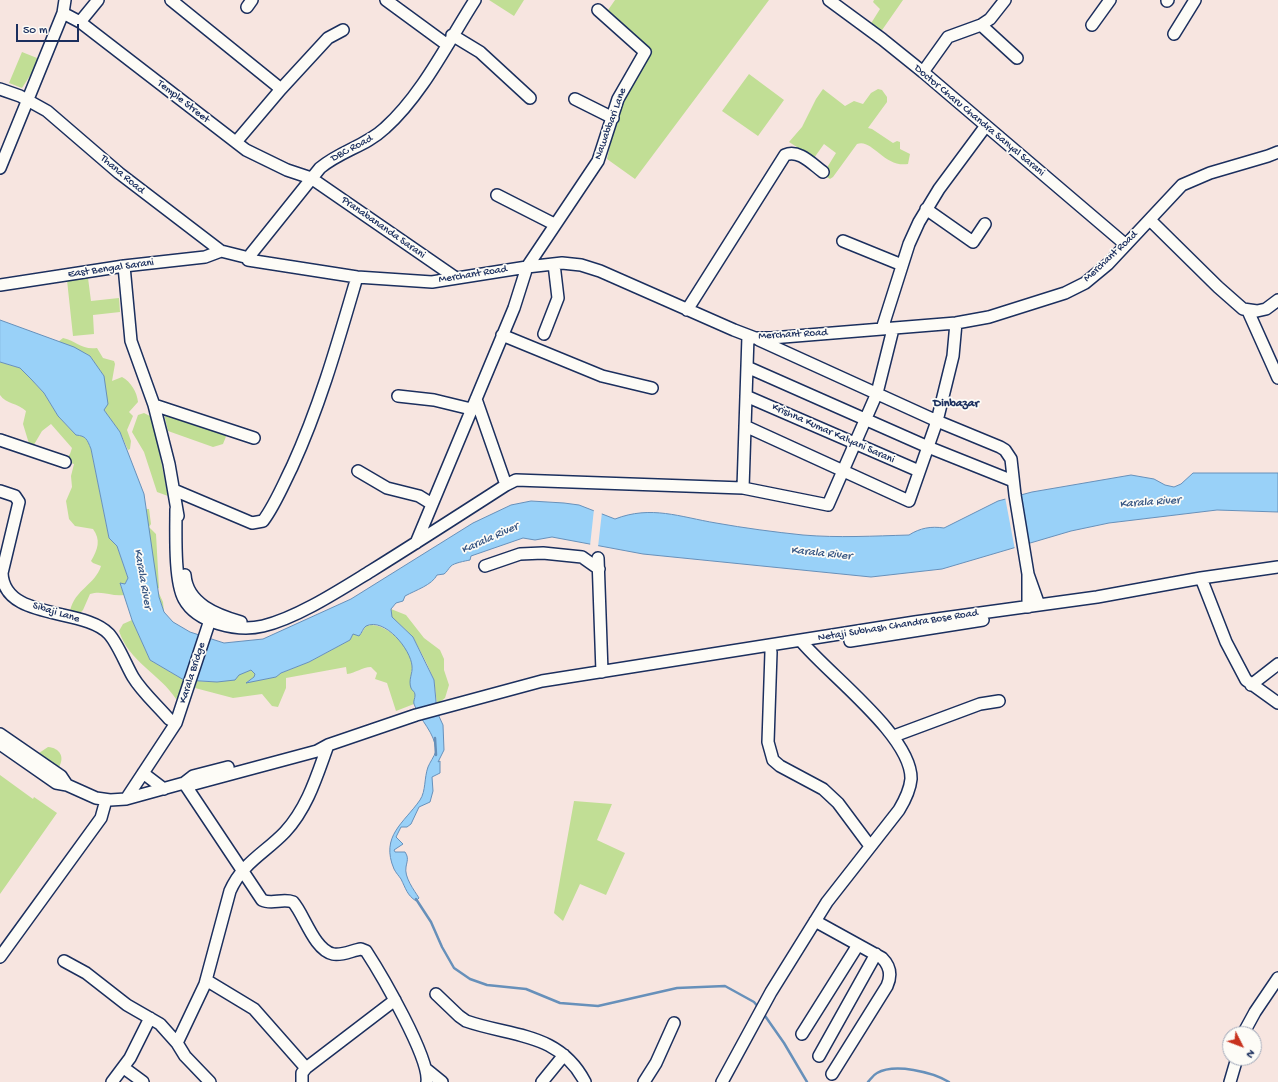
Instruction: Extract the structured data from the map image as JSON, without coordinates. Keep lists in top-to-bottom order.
{
  "streets": {
    "street": [
      "Temple Street",
      "Doctor Charu Chandra Sanyal Sarani",
      "Nawabbari Lane",
      "DBC Road",
      "Thana Road",
      "Pranabananda Sarani",
      "Merchant Road",
      "East Bengal Sarani",
      "Krishna Kumar Kalyani Sarani",
      "Sibaji Lane",
      "Netaji Subhash Chandra Bose Road",
      "Karala Bridge"
    ]
  },
  "crossings": [
    ["Temple Street", "DBC Road"],
    ["Temple Street", "Pranabananda Sarani"],
    ["Doctor Charu Chandra Sanyal Sarani", "Merchant Road"],
    ["Nawabbari Lane", "Merchant Road"],
    ["DBC Road", "Thana Road"],
    ["DBC Road", "Pranabananda Sarani"],
    ["DBC Road", "Merchant Road"],
    ["Thana Road", "Merchant Road"],
    ["Thana Road", "East Bengal Sarani"],
    ["Pranabananda Sarani", "Merchant Road"],
    ["Sibaji Lane", "Karala Bridge"],
    ["Netaji Subhash Chandra Bose Road", "Karala Bridge"]
  ],
  "districts": ["Dinbazar"],
  "water": ["Karala River"],
  "scale_bar": "50 m",
  "north": "bottom right"
}
